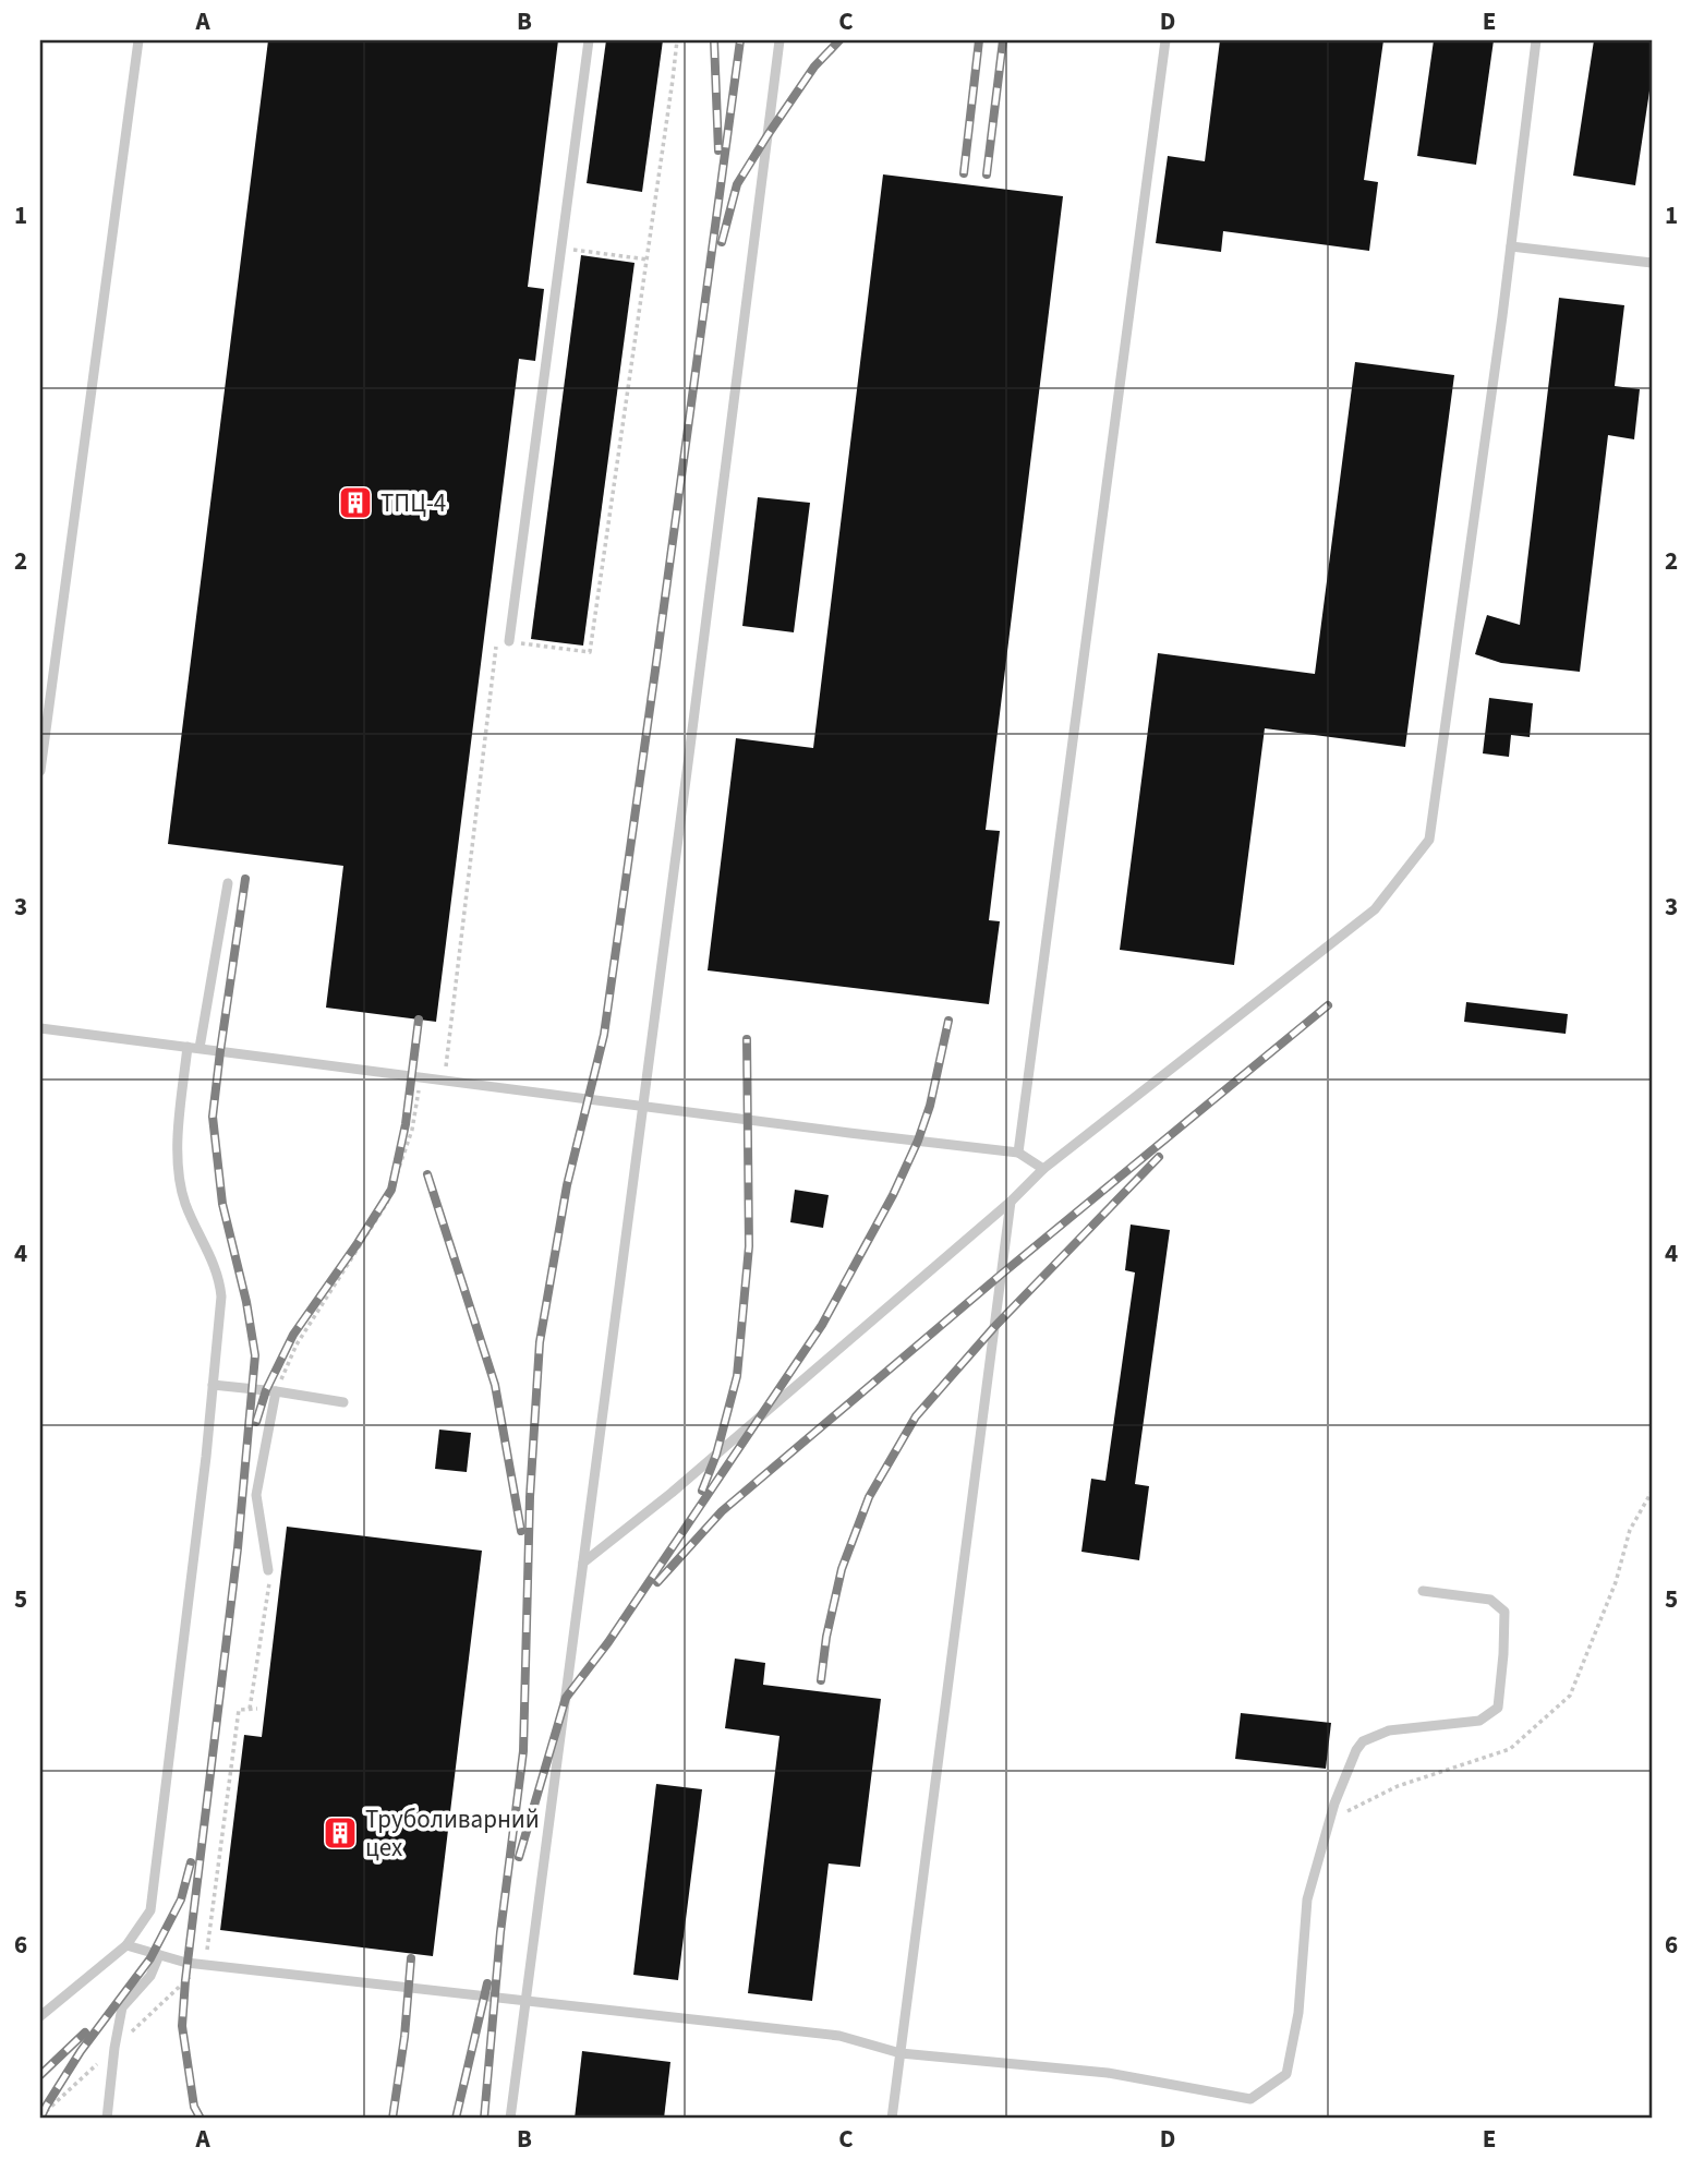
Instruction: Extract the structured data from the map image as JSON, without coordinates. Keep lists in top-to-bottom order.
{
  "places": {
    "building": ["ТПЦ-4", "Труболиварний цех"]
  },
  "grid": {
    "columns": [
      "A",
      "B",
      "C",
      "D",
      "E"
    ],
    "rows": [
      "1",
      "2",
      "3",
      "4",
      "5",
      "6"
    ]
  }
}
